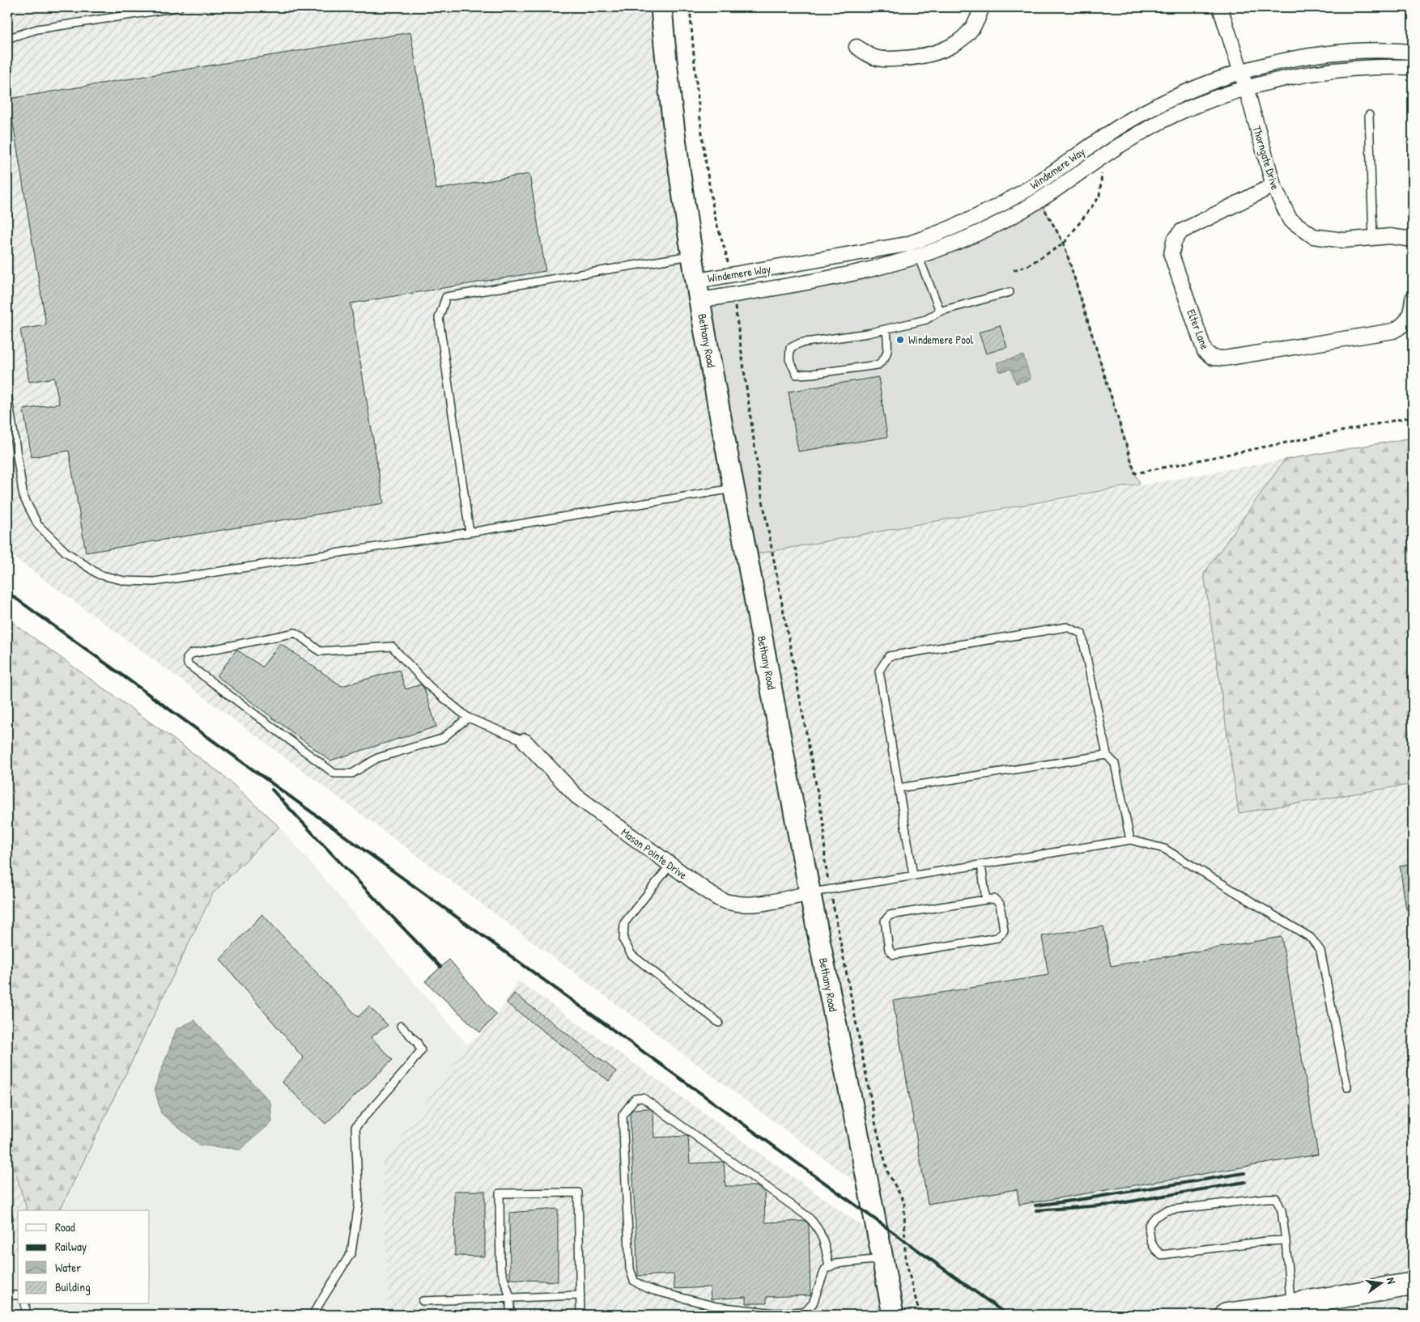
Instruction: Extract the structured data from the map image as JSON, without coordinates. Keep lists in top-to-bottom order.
{
  "streets": {
    "main road": ["Bethany Road"],
    "street": [
      "Thorngate Drive",
      "Windemere Way",
      "Elter Lane",
      "Mason Pointe Drive"
    ]
  },
  "crossings": [
    ["Thorngate Drive", "Windemere Way"],
    ["Thorngate Drive", "Elter Lane"],
    ["Windemere Way", "Bethany Road"],
    ["Bethany Road", "Mason Pointe Drive"]
  ],
  "places": ["Windemere Pool"],
  "legend": [
    "Road",
    "Railway",
    "Water",
    "Building"
  ],
  "north": "right"
}
